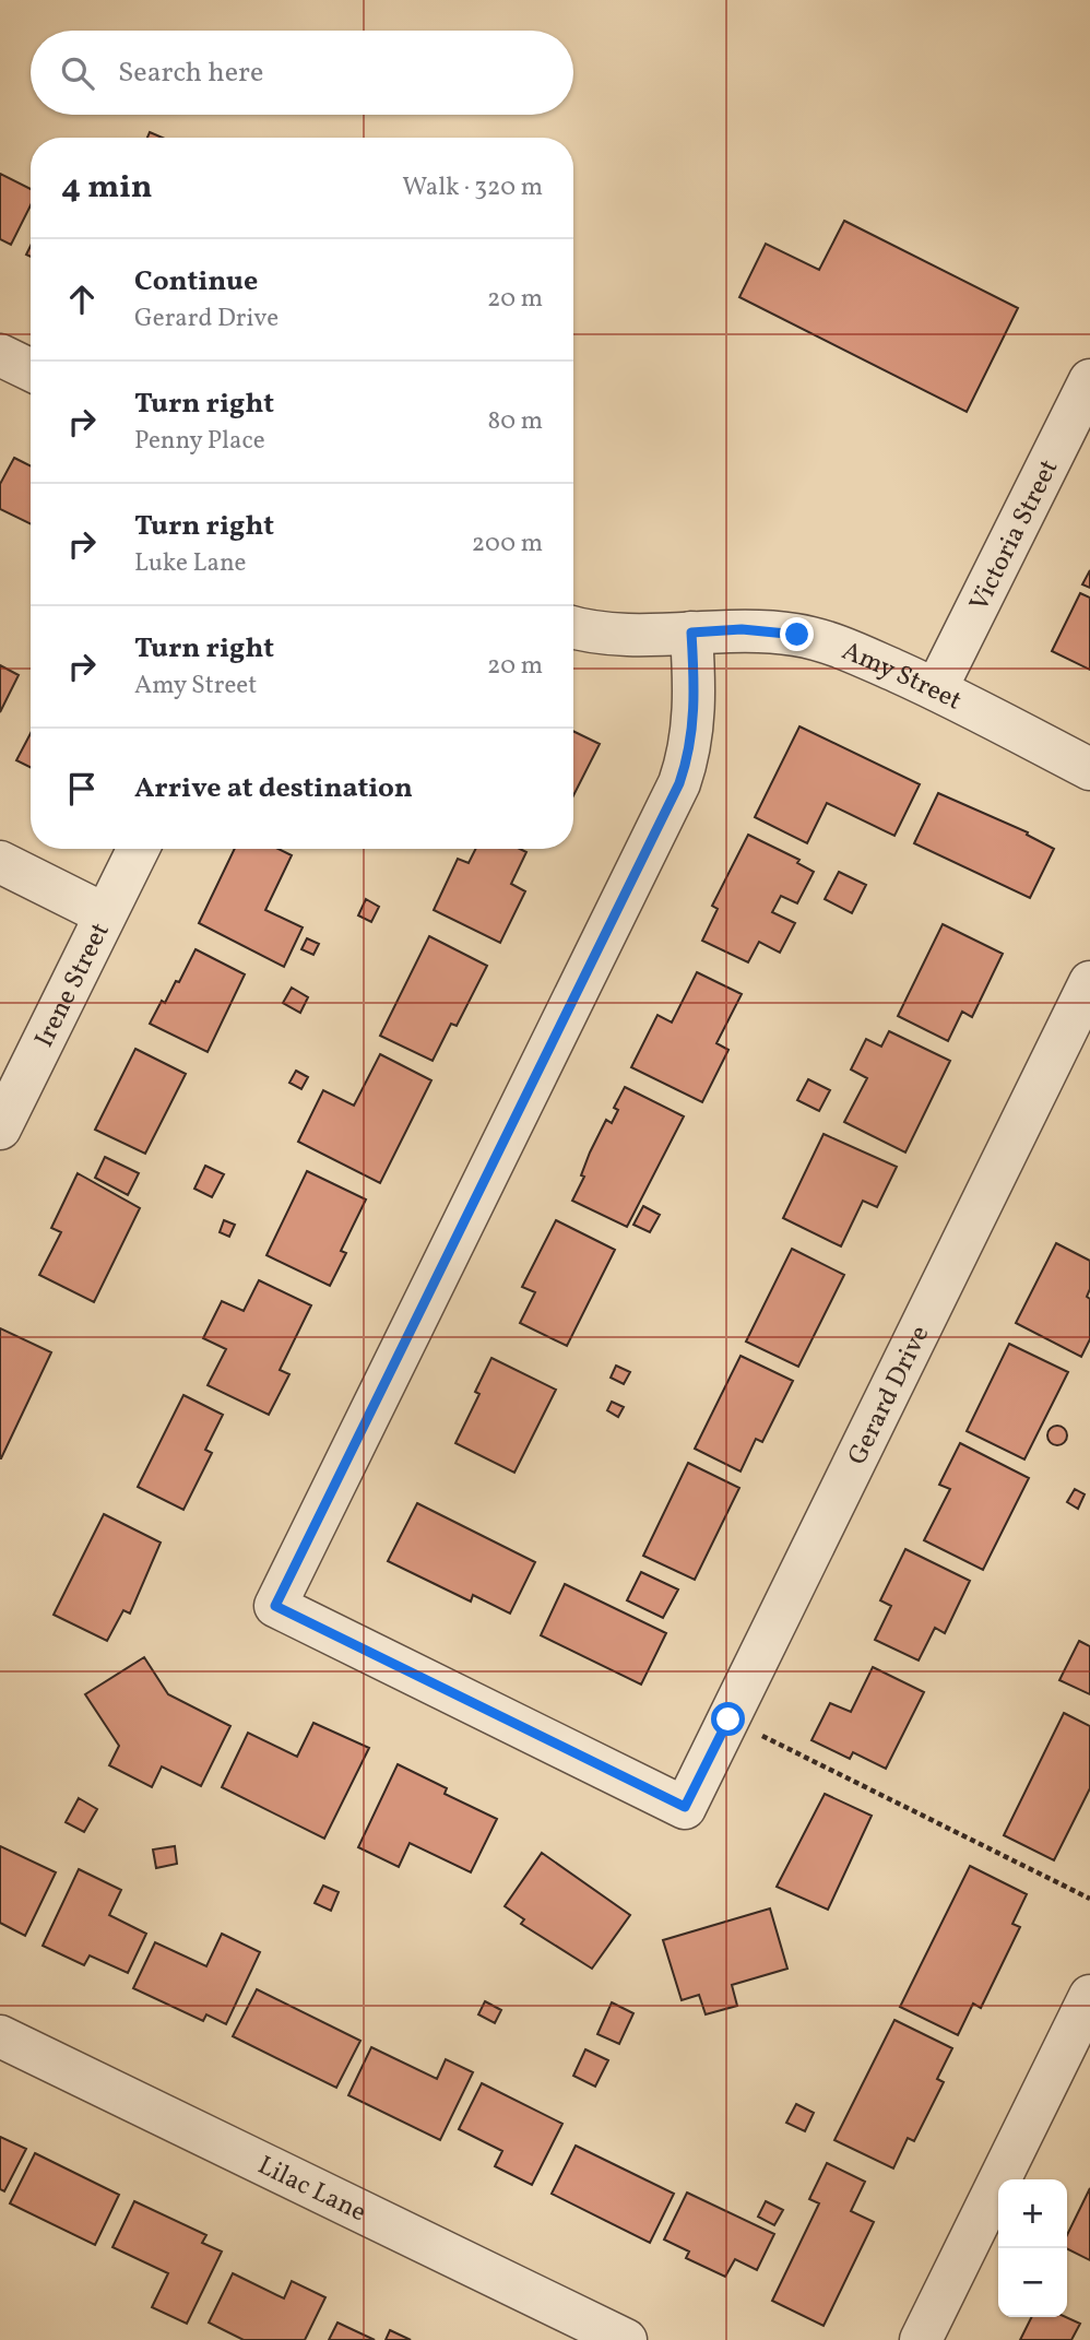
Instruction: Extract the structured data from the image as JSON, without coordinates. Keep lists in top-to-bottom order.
{
  "streets": {
    "street": [
      "Victoria Street",
      "Amy Street",
      "Irene Street",
      "Gerard Drive",
      "Lilac Lane"
    ]
  },
  "crossings": [
    ["Victoria Street", "Amy Street"],
    ["Amy Street", "Gerard Drive"]
  ],
  "page": {
    "search": "Search here",
    "heading": ["4 min", "Walk · 320 m"],
    "list": [
      ["Continue", "Gerard Drive", "20 m"],
      ["Turn right", "Penny Place", "80 m"],
      ["Turn right", "Luke Lane", "200 m"],
      ["Turn right", "Amy Street", "20 m"],
      "Arrive at destination"
    ],
    "map_buttons": ["+", "−"]
  }
}
